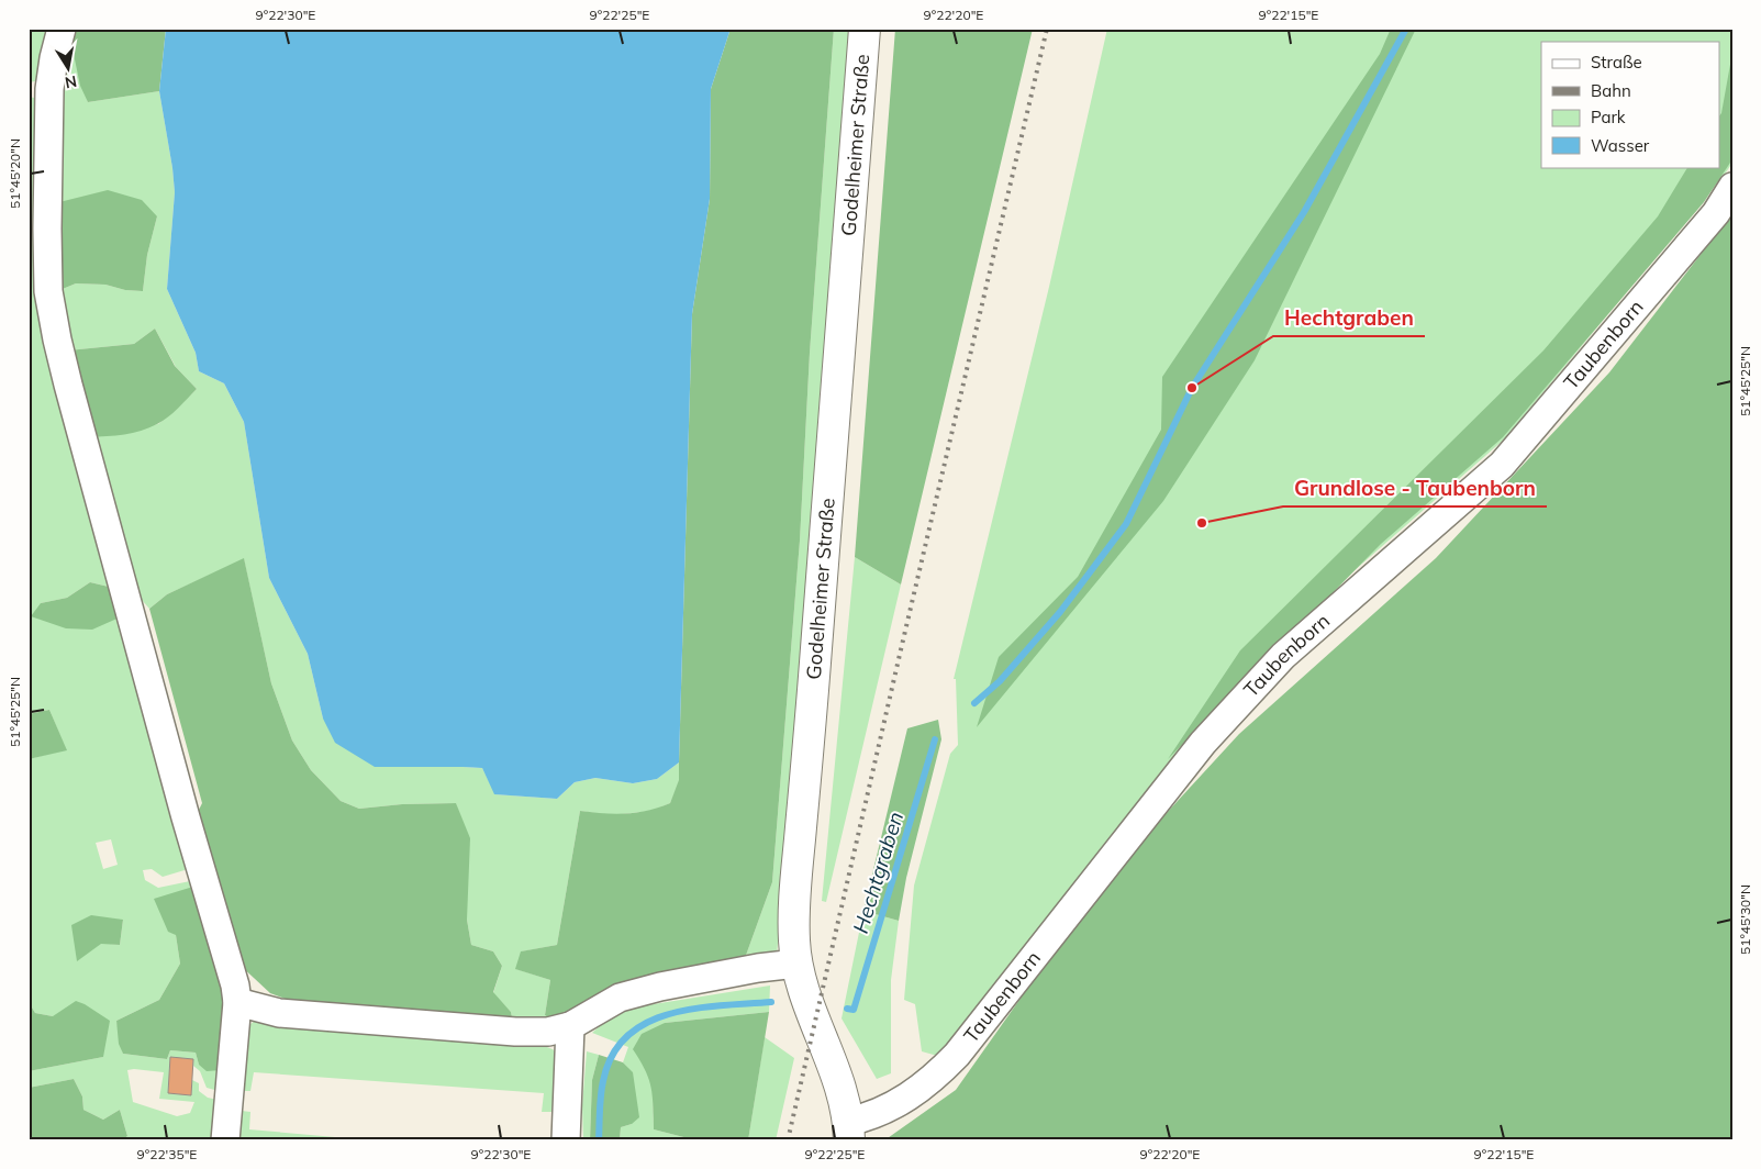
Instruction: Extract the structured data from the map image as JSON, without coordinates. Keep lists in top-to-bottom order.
{
  "streets": {
    "main road": ["Godelheimer Straße"],
    "lane": ["Taubenborn"]
  },
  "crossings": [
    ["Godelheimer Straße", "Taubenborn"]
  ],
  "water": ["Hechtgraben"],
  "places": ["Hechtgraben", "Grundlose - Taubenborn"],
  "legend": [
    "Straße",
    "Bahn",
    "Park",
    "Wasser"
  ],
  "north": "bottom",
  "coordinates": [
    "9°22'30\"E",
    "9°22'25\"E",
    "9°22'20\"E",
    "9°22'15\"E",
    "51°45'20\"N",
    "51°45'25\"N",
    "51°45'30\"N",
    "9°22'35\"E"
  ]
}
